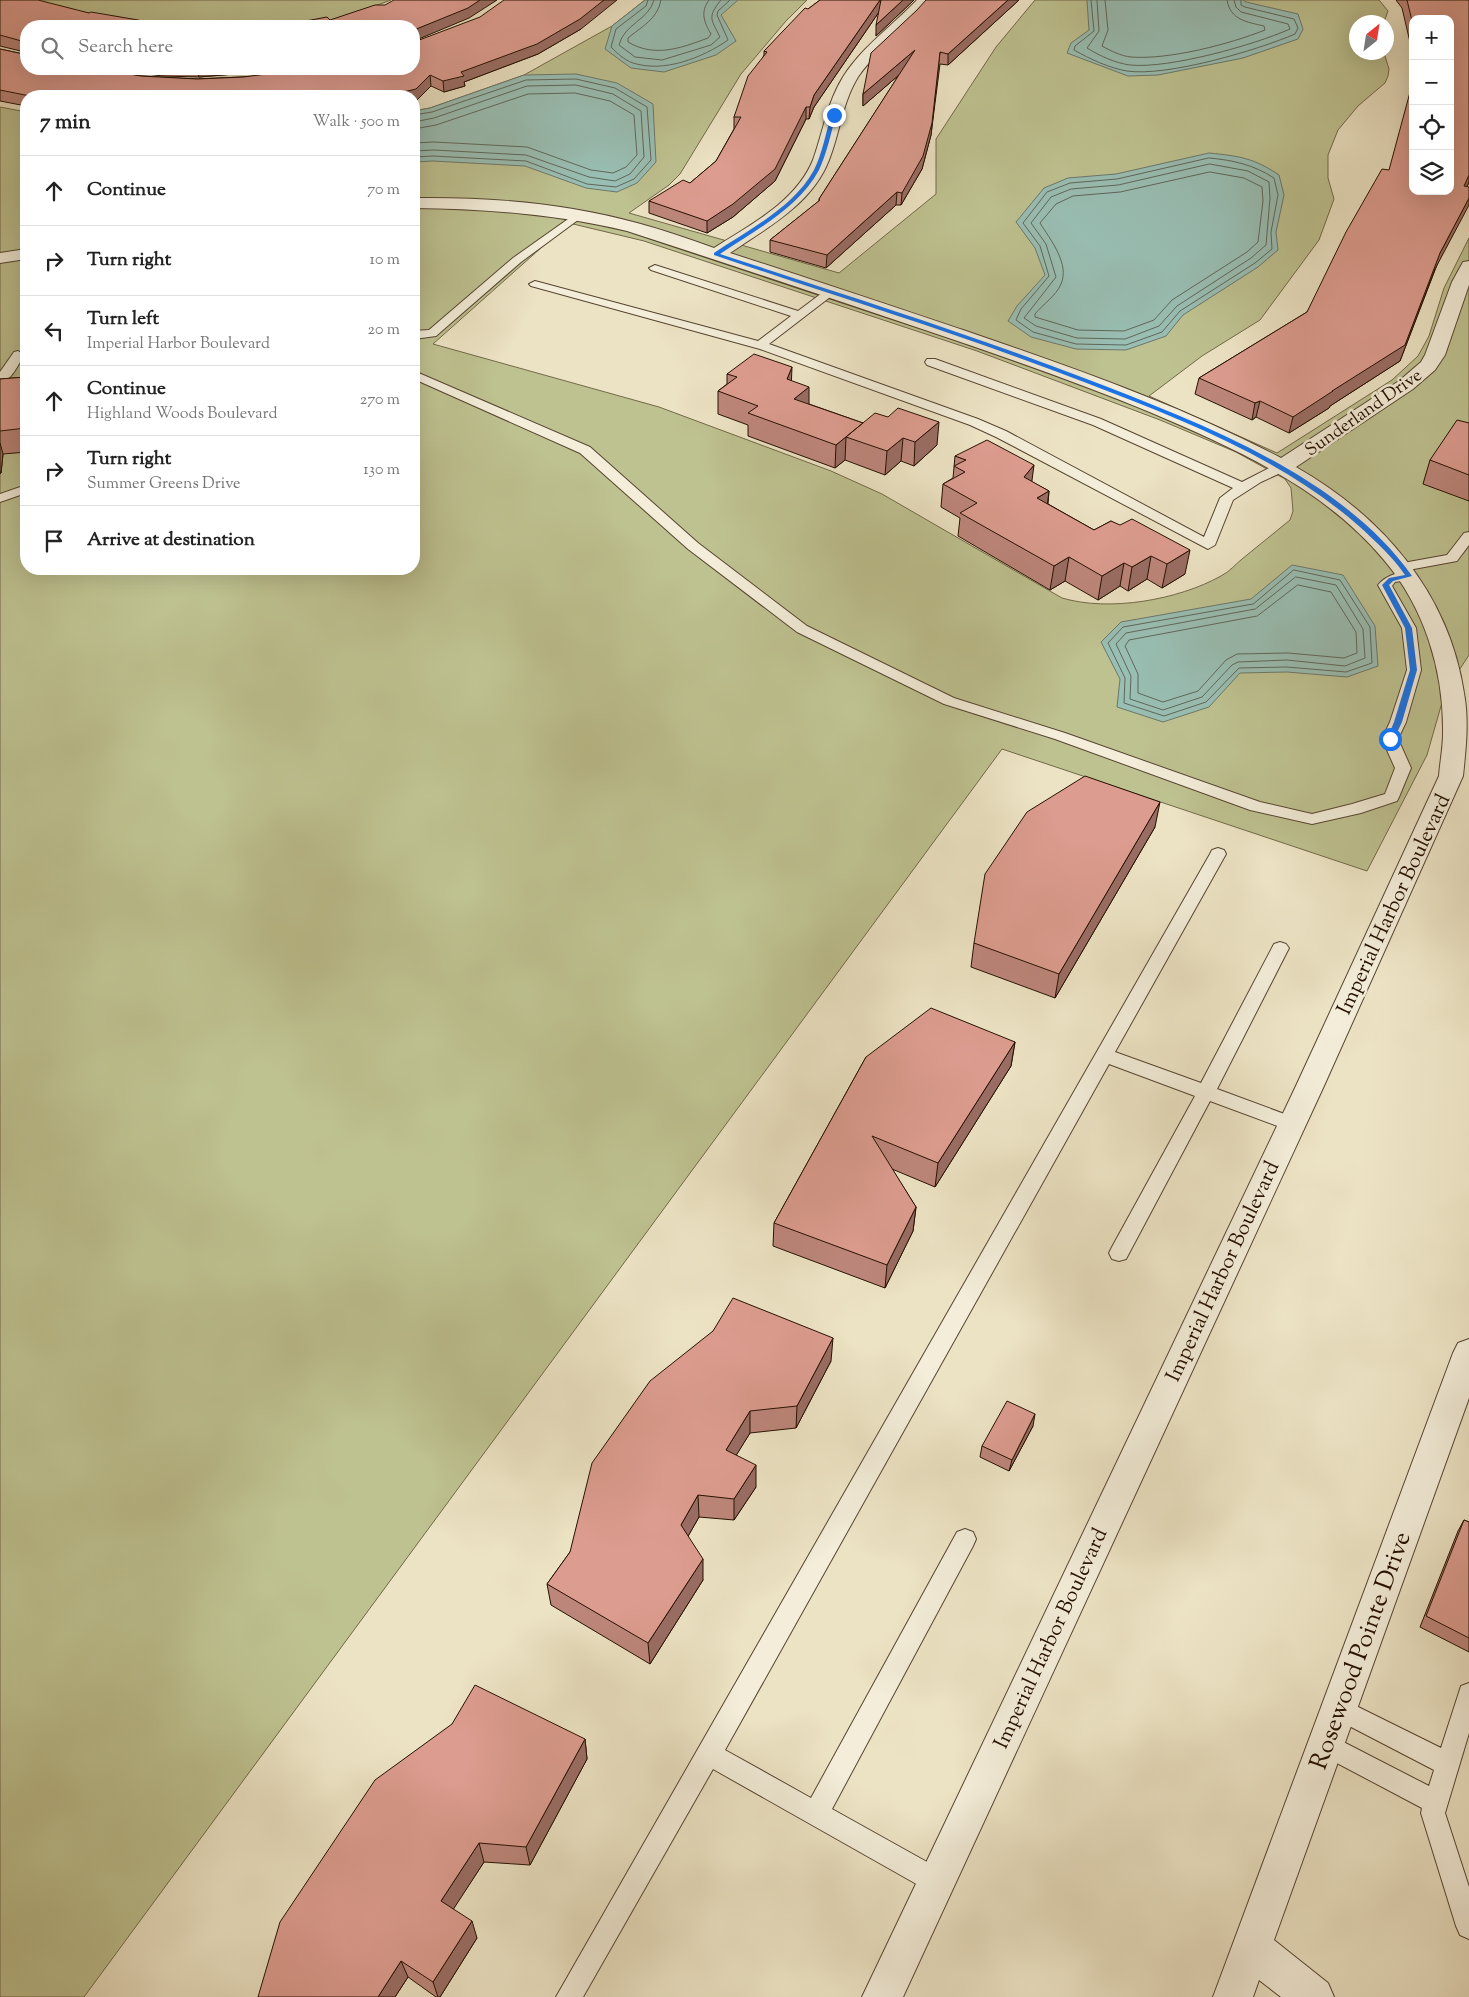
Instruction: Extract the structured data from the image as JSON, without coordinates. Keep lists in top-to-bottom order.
{
  "streets": {
    "street": ["Sunderland Drive", "Imperial Harbor Boulevard", "Rosewood Pointe Drive"]
  },
  "crossings": [
    ["Sunderland Drive", "Imperial Harbor Boulevard"]
  ],
  "north": "top right",
  "page": {
    "map_buttons": ["+", "−"],
    "search": "Search here",
    "heading": ["7 min", "Walk · 500 m"],
    "list": [
      ["Continue", "70 m"],
      ["Turn right", "10 m"],
      ["Turn left", "Imperial Harbor Boulevard", "20 m"],
      ["Continue", "Highland Woods Boulevard", "270 m"],
      ["Turn right", "Summer Greens Drive", "130 m"],
      "Arrive at destination"
    ]
  }
}
